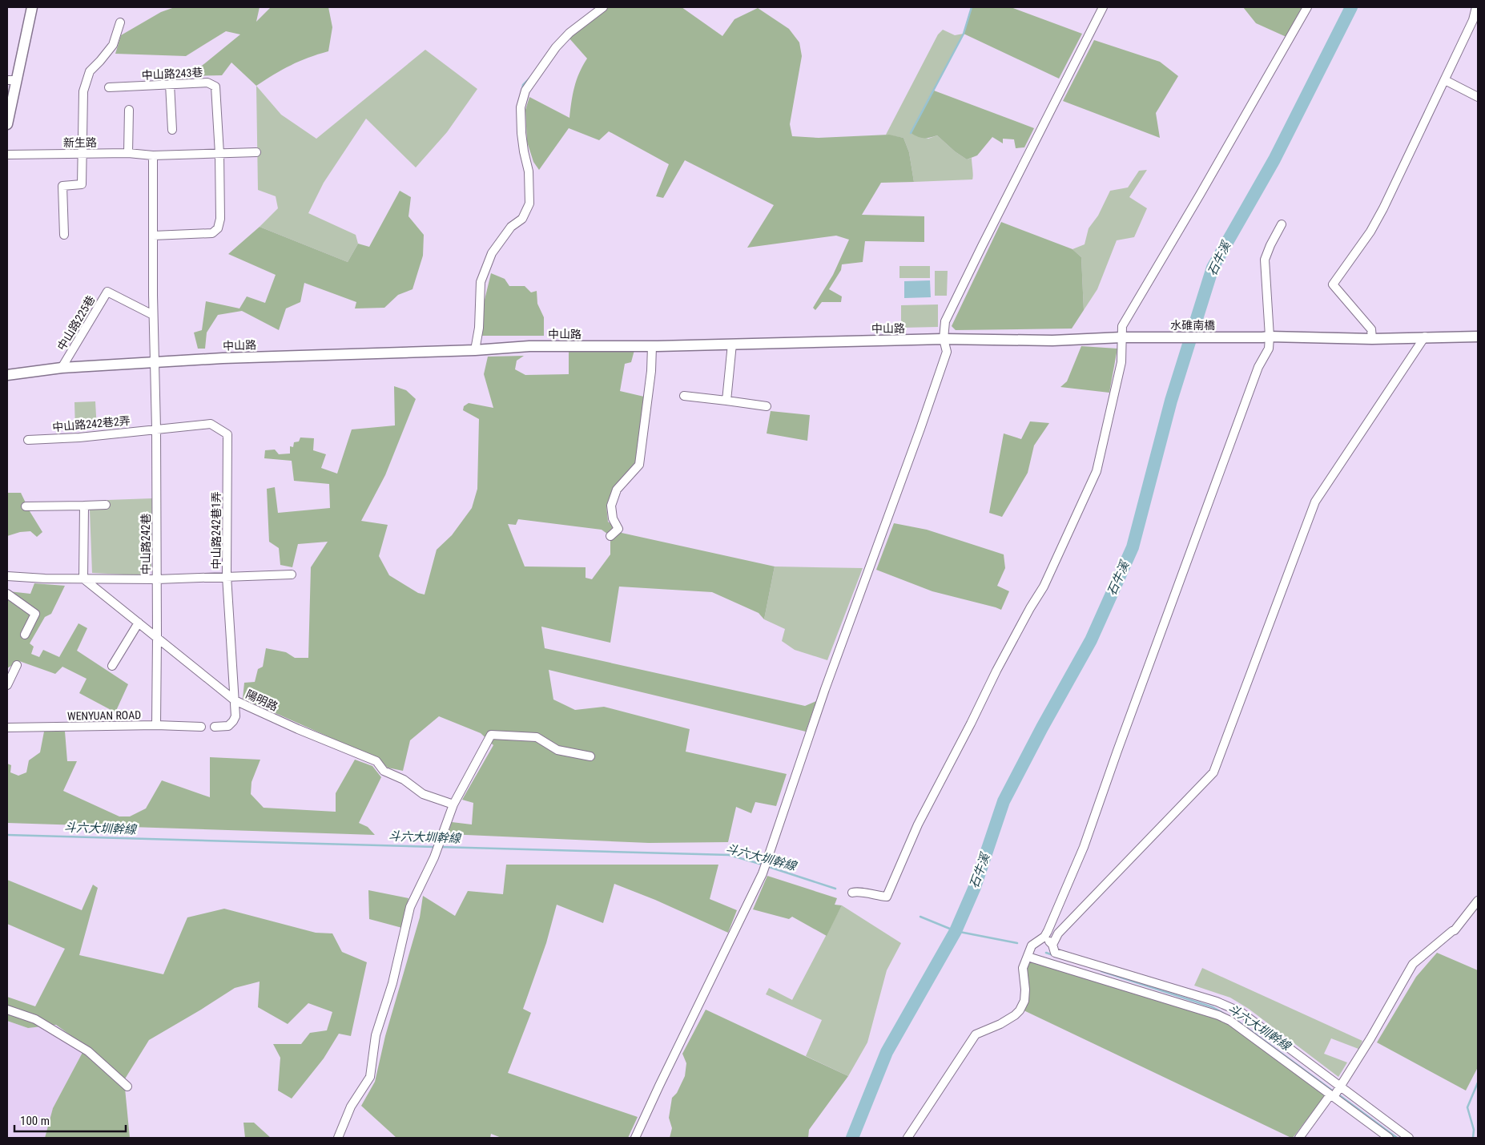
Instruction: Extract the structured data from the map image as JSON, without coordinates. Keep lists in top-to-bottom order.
{
  "streets": {
    "main road": ["水碓南橋", "中山路"],
    "street": [
      "中山路243巷",
      "新生路",
      "中山路225巷",
      "中山路242巷2弄",
      "中山路242巷1弄",
      "中山路242巷",
      "陽明路",
      "WENYUAN ROAD"
    ]
  },
  "crossings": [
    ["中山路225巷", "中山路"],
    ["水碓南橋", "中山路"],
    ["中山路", "中山路242巷"],
    ["中山路242巷2弄", "中山路242巷1弄"],
    ["中山路242巷2弄", "中山路242巷"],
    ["中山路242巷1弄", "中山路242巷"],
    ["中山路242巷1弄", "陽明路"],
    ["中山路242巷", "陽明路"],
    ["中山路242巷", "WENYUAN ROAD"]
  ],
  "water": ["石牛溪", "斗六大圳幹線"],
  "scale_bar": "100 m"
}
